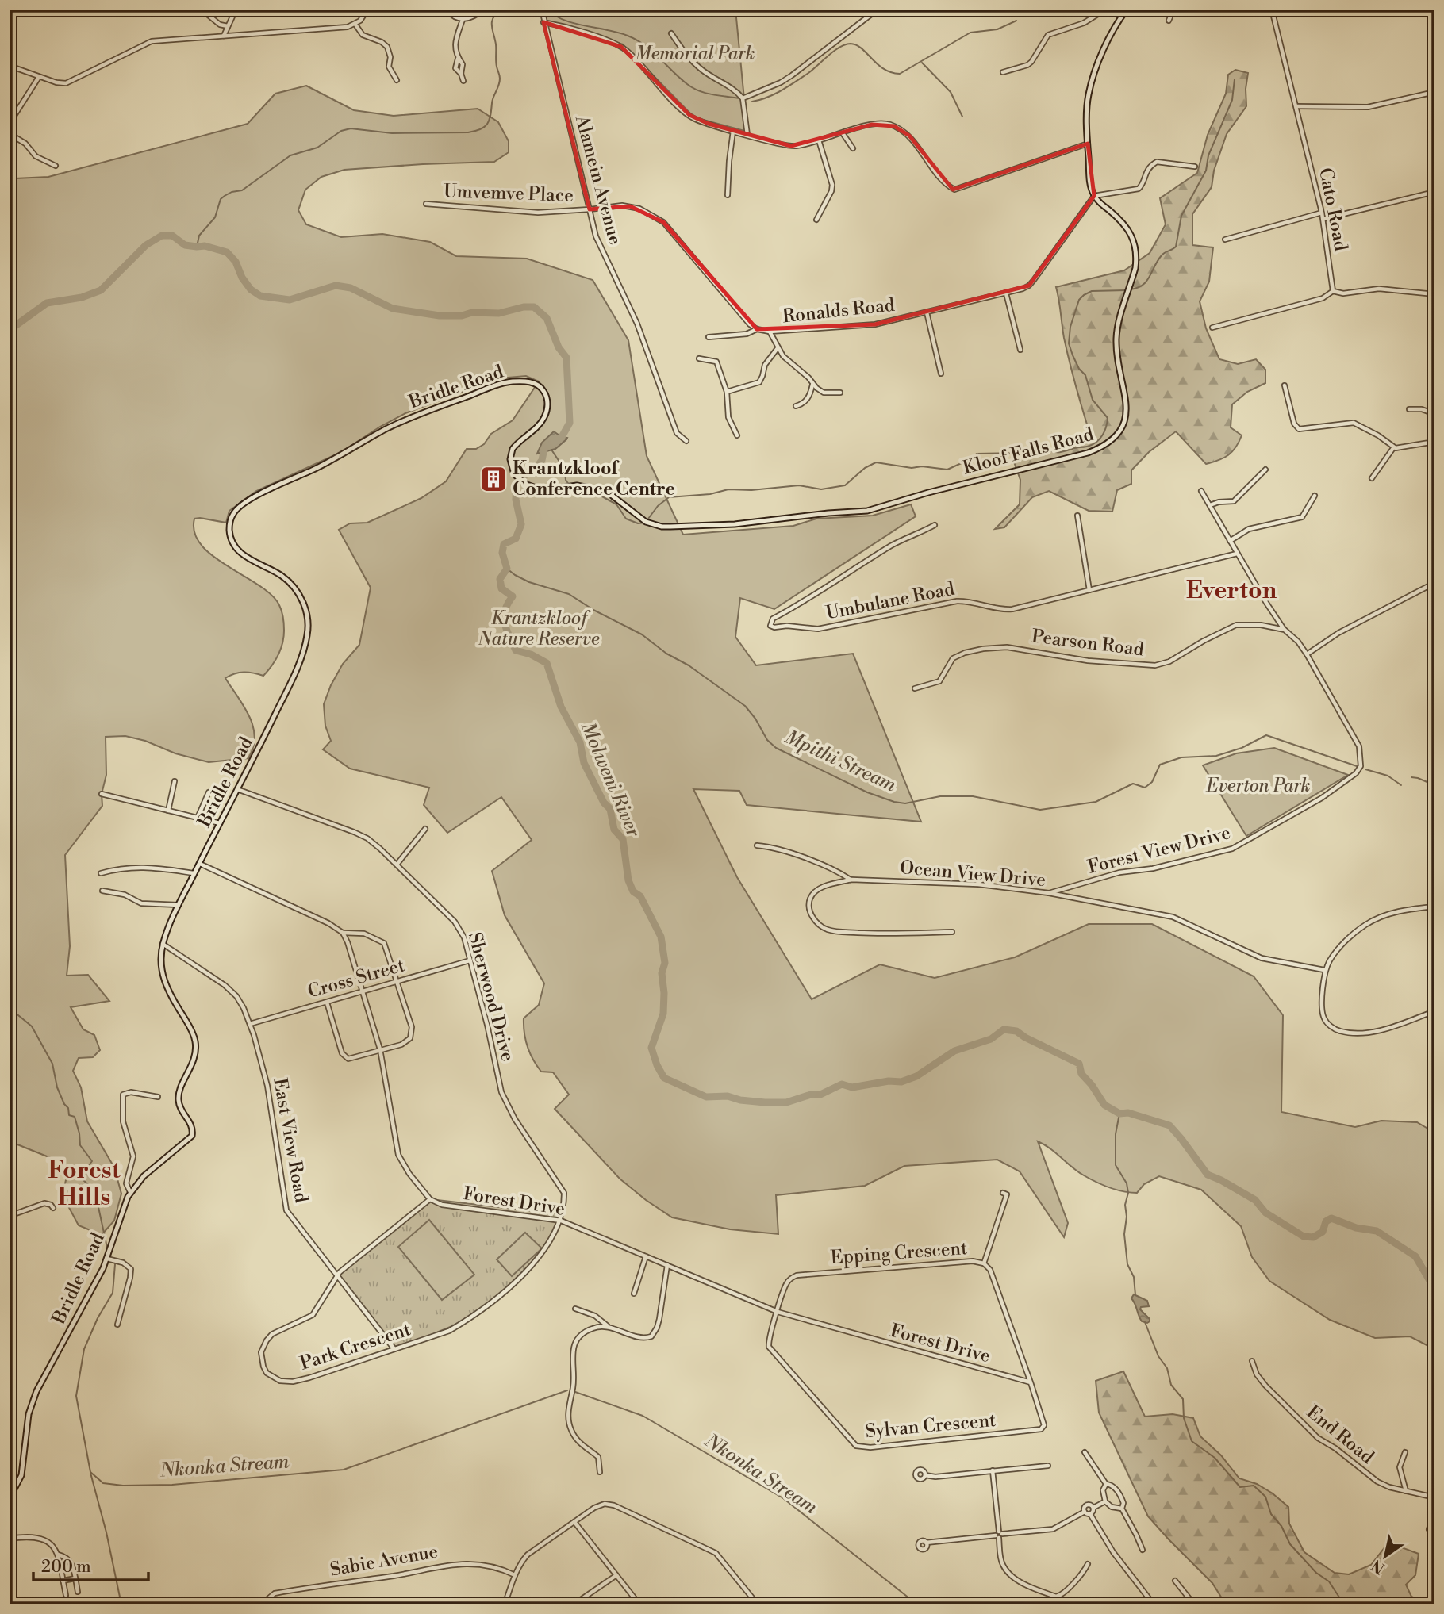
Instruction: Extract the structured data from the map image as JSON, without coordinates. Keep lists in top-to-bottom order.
{
  "streets": {
    "main road": ["Bridle Road", "Kloof Falls Road"],
    "street": [
      "Alamein Avenue",
      "Umvemve Place",
      "Cato Road",
      "Ronalds Road",
      "Umbulane Road",
      "Pearson Road",
      "Forest View Drive",
      "Ocean View Drive",
      "Cross Street",
      "Sherwood Drive",
      "East View Road",
      "Forest Drive",
      "Epping Crescent",
      "Park Crescent",
      "Sylvan Crescent",
      "End Road",
      "Sabie Avenue"
    ]
  },
  "crossings": [
    ["Alamein Avenue", "Umvemve Place"],
    ["Alamein Avenue", "Ronalds Road"],
    ["Umvemve Place", "Ronalds Road"],
    ["Ronalds Road", "Kloof Falls Road"],
    ["Bridle Road", "Kloof Falls Road"],
    ["Bridle Road", "Sherwood Drive"],
    ["Bridle Road", "East View Road"],
    ["Forest View Drive", "Ocean View Drive"],
    ["Cross Street", "Sherwood Drive"],
    ["Cross Street", "East View Road"],
    ["Sherwood Drive", "Forest Drive"],
    ["Sherwood Drive", "Park Crescent"],
    ["East View Road", "Park Crescent"],
    ["Forest Drive", "Epping Crescent"],
    ["Forest Drive", "Park Crescent"],
    ["Forest Drive", "Sylvan Crescent"],
    ["Epping Crescent", "Sylvan Crescent"]
  ],
  "districts": ["Everton", "Forest Hills"],
  "water": ["Mpithi Stream", "Molweni River", "Nkonka Stream"],
  "parks": ["Memorial Park", "Krantzkloof Nature Reserve", "Everton Park"],
  "places": {
    "building": ["Krantzkloof Conference Centre"]
  },
  "scale_bar": "200 m",
  "north": "bottom left"
}
